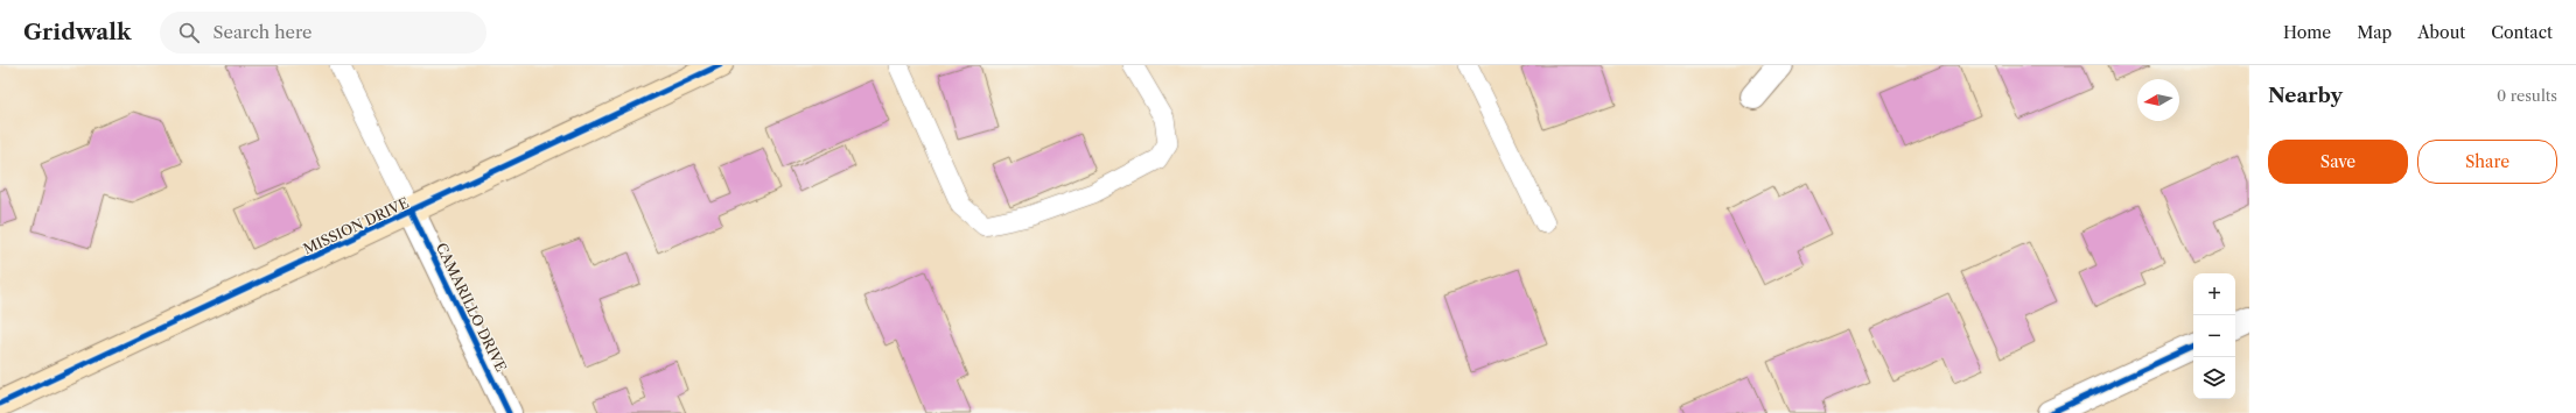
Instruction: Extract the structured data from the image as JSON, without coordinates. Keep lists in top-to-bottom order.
{
  "streets": {
    "street": ["MISSION DRIVE", "CAMARILLO DRIVE"]
  },
  "crossings": [
    ["MISSION DRIVE", "CAMARILLO DRIVE"]
  ],
  "north": "left",
  "page": {
    "header": "Gridwalk",
    "search": "Search here",
    "nav": [
      "Home",
      "Map",
      "About",
      "Contact"
    ],
    "heading": ["Nearby", "0 results"],
    "buttons": ["Save", "Share"],
    "map_buttons": ["+", "−"]
  }
}
